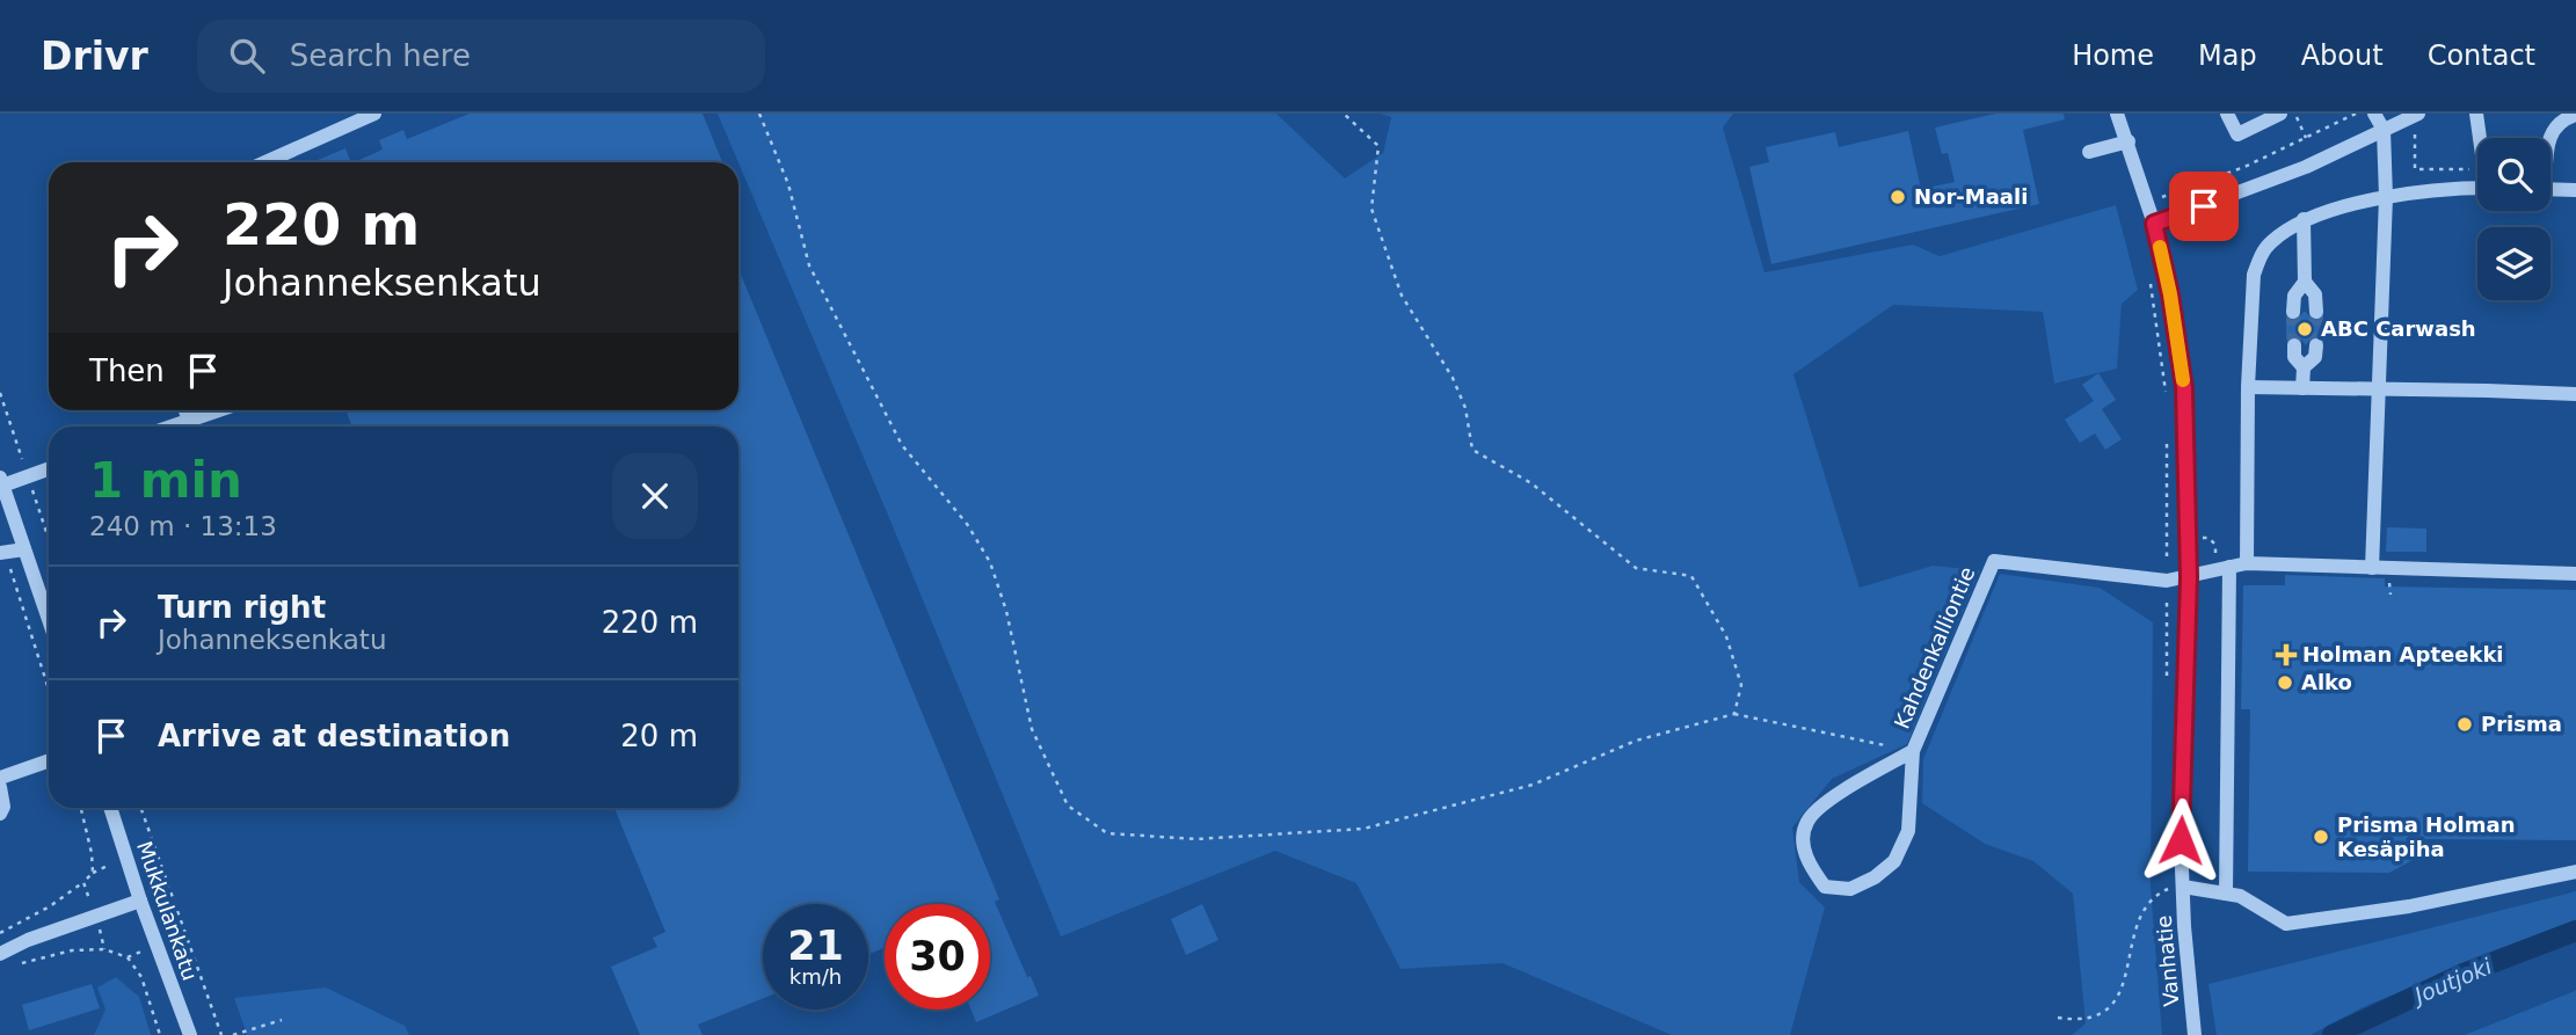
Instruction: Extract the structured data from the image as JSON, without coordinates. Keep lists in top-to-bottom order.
{
  "streets": {
    "street": ["Kahdenkalliontie", "Mukkulankatu", "Vanhatie"]
  },
  "crossings": [
    ["Kahdenkalliontie", "Vanhatie"]
  ],
  "water": ["Joutjoki"],
  "places": {
    "other": [
      "Nor-Maali",
      "ABC Carwash",
      "Alko",
      "Prisma",
      "Prisma Holman Kesäpiha"
    ],
    "health": ["Holman Apteekki"]
  },
  "page": {
    "header": "Drivr",
    "search": "Search here",
    "nav": [
      "Home",
      "Map",
      "About",
      "Contact"
    ],
    "turn": ["220 m", "Johanneksenkatu"],
    "then": "Then",
    "heading": ["1 min", "240 m · 13:13"],
    "list": [
      {
        "name": "Turn right",
        "note": "Johanneksenkatu",
        "value": "220 m"
      },
      {
        "name": "Arrive at destination",
        "value": "20 m"
      }
    ],
    "speed": "21 km/h",
    "limit": "30"
  }
}
